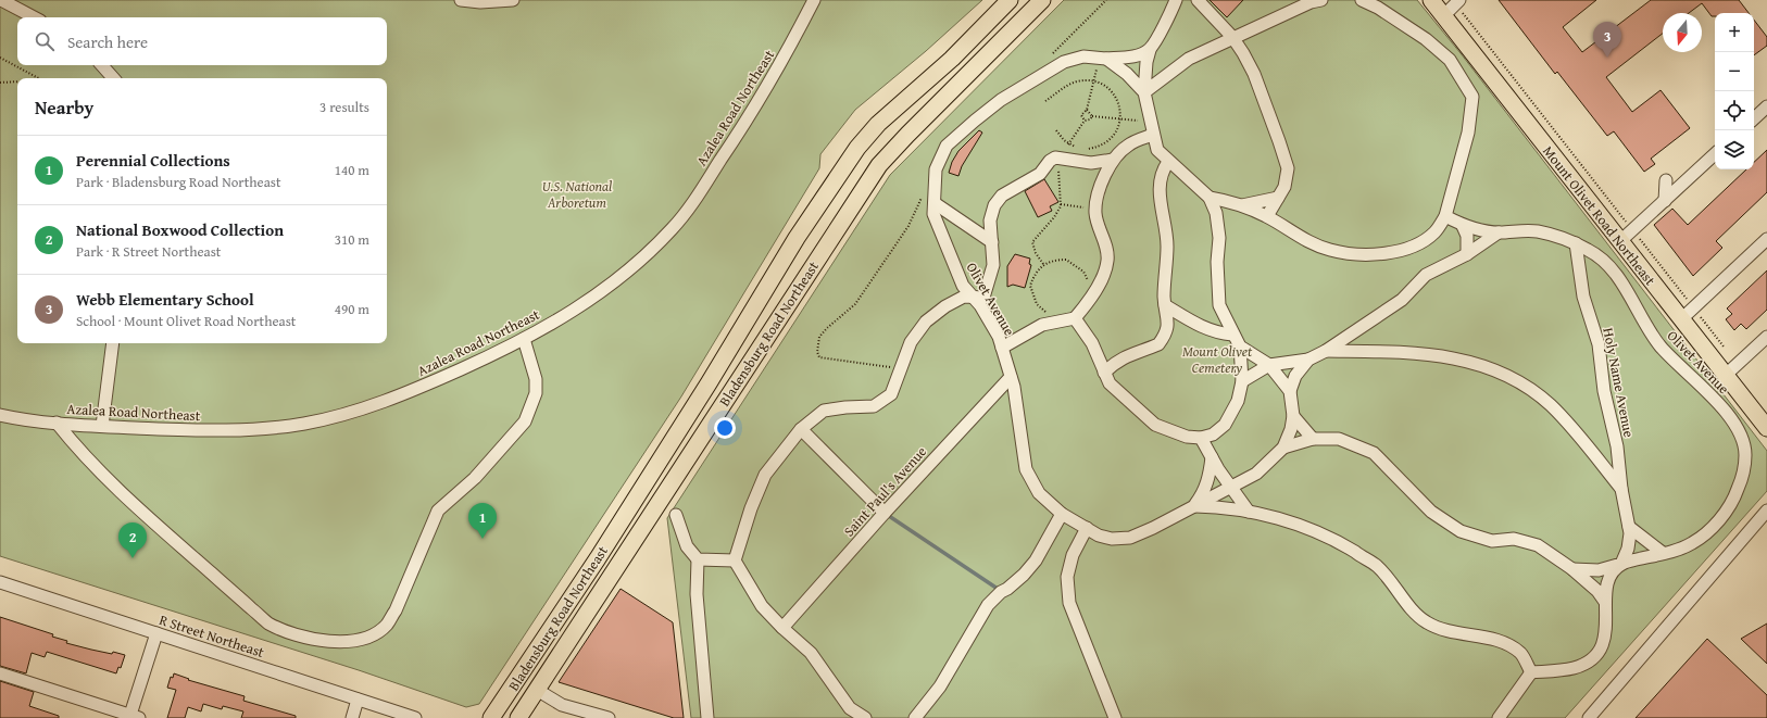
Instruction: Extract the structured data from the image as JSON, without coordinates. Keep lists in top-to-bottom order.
{
  "streets": {
    "main road": ["Mount Olivet Road Northeast", "Bladensburg Road Northeast"],
    "street": [
      "Azalea Road Northeast",
      "Olivet Avenue",
      "Holy Name Avenue",
      "Saint Paul's Avenue",
      "R Street Northeast"
    ]
  },
  "crossings": [
    ["Olivet Avenue", "Holy Name Avenue"],
    ["Olivet Avenue", "Saint Paul's Avenue"]
  ],
  "parks": ["U.S. National Arboretum", "Mount Olivet Cemetery"],
  "north": "bottom",
  "page": {
    "map_buttons": ["+", "−"],
    "search": "Search here",
    "pins": ["3", "1", "2"],
    "heading": ["Nearby", "3 results"],
    "list": [
      {
        "mark": "1",
        "name": "Perennial Collections",
        "note": "Park · Bladensburg Road Northeast",
        "value": "140 m"
      },
      {
        "mark": "2",
        "name": "National Boxwood Collection",
        "note": "Park · R Street Northeast",
        "value": "310 m"
      },
      {
        "mark": "3",
        "name": "Webb Elementary School",
        "note": "School · Mount Olivet Road Northeast",
        "value": "490 m"
      }
    ]
  }
}
